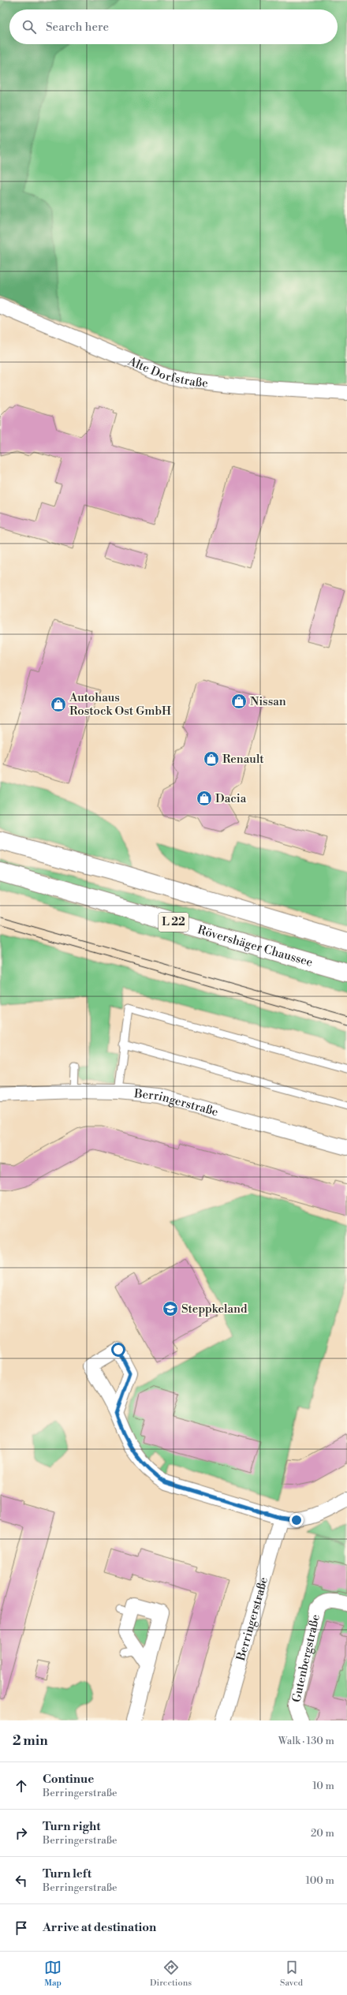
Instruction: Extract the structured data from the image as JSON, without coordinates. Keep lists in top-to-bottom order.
{
  "streets": {
    "main road": ["L 22", "Rövershäger Chaussee"],
    "street": ["Alte Dorfstraße", "Berringerstraße", "Gutenbergstraße"]
  },
  "places": {
    "shop": [
      "Nissan",
      "Autohaus Rostock Ost GmbH",
      "Renault",
      "Dacia"
    ],
    "school or university": ["Steppkeland"]
  },
  "page": {
    "search": "Search here",
    "heading": ["2 min", "Walk · 130 m"],
    "list": [
      ["Continue", "Berringerstraße", "10 m"],
      ["Turn right", "Berringerstraße", "20 m"],
      ["Turn left", "Berringerstraße", "100 m"],
      "Arrive at destination"
    ],
    "nav": ["Map", "Directions", "Saved"]
  }
}
